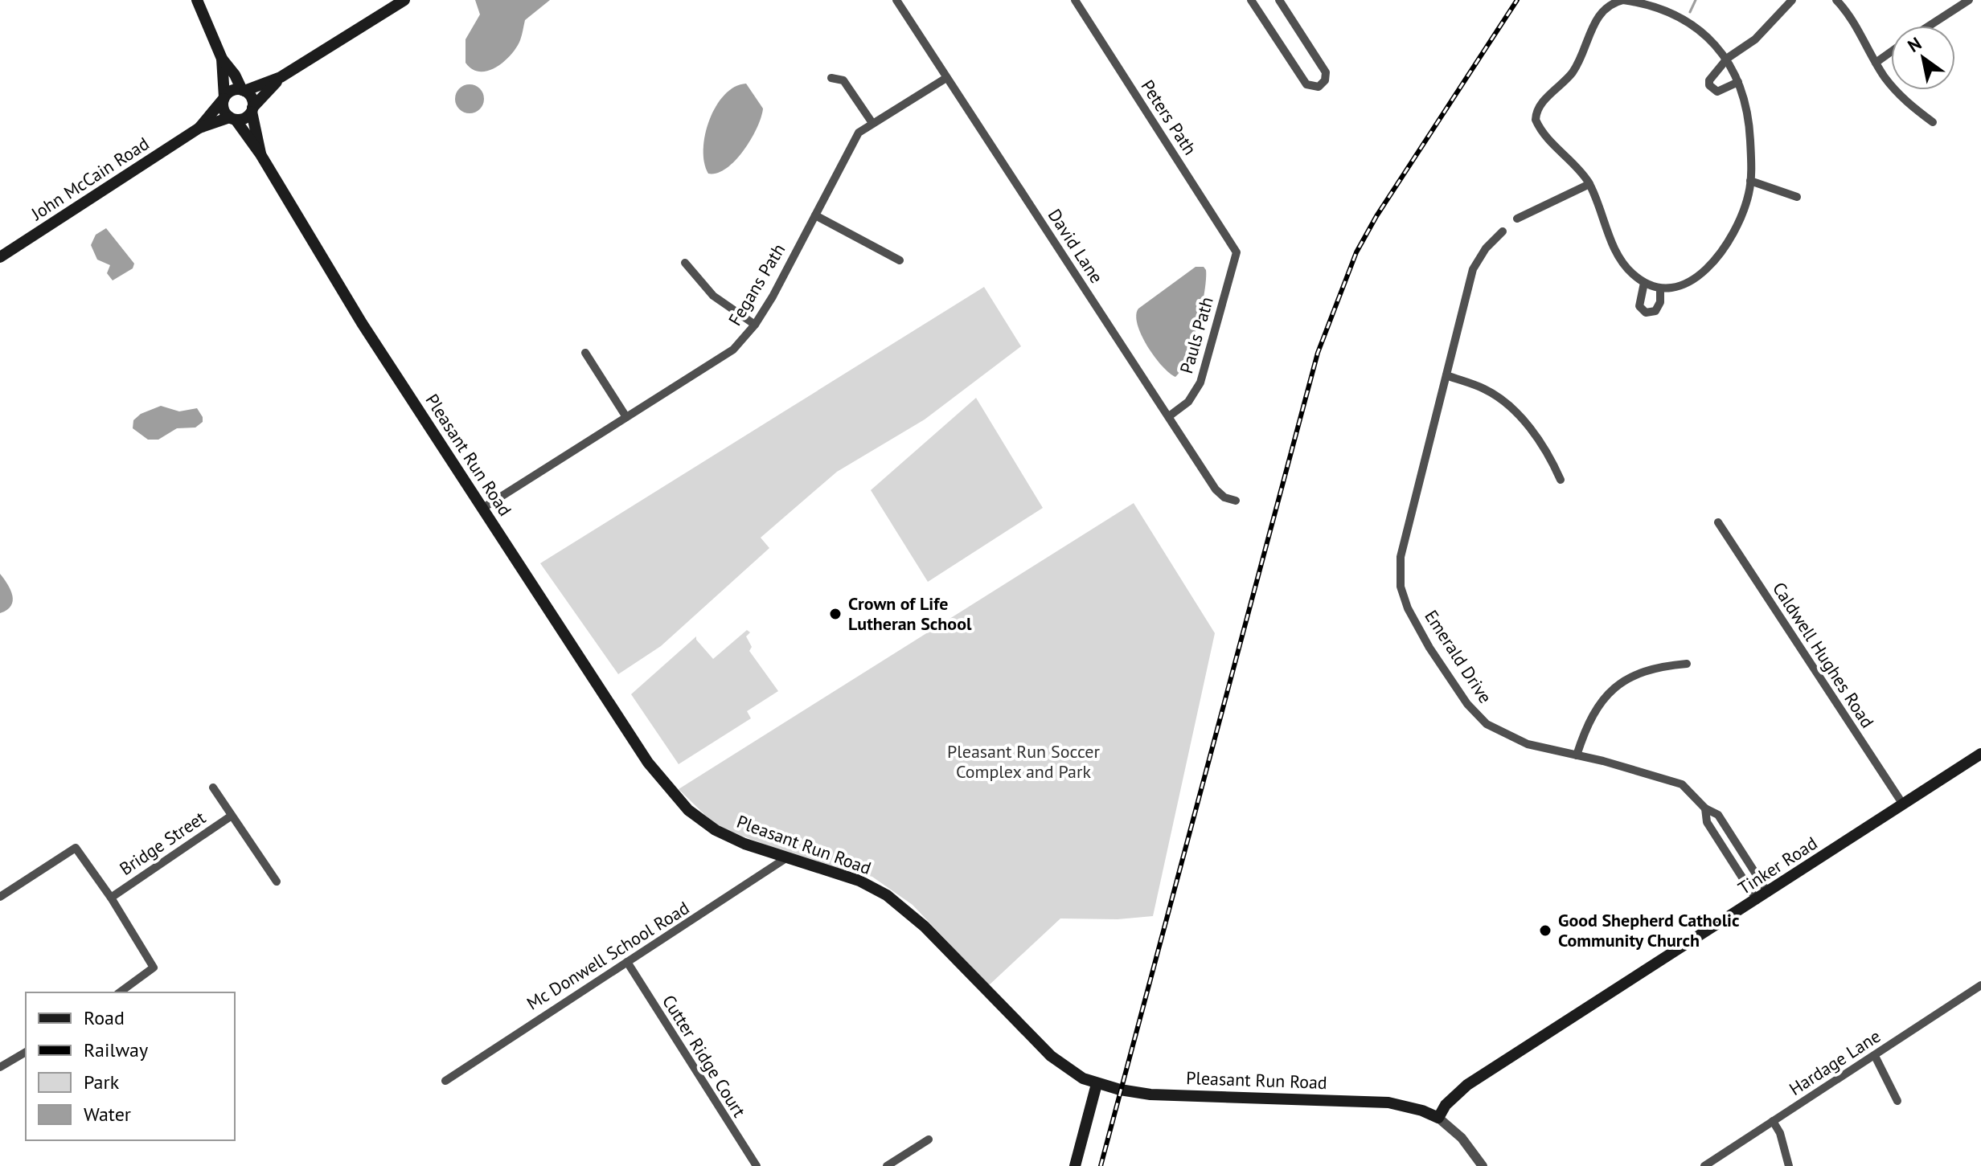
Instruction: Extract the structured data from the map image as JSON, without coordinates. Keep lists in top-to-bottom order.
{
  "streets": {
    "main road": ["John McCain Road", "Pleasant Run Road", "Tinker Road"],
    "street": [
      "Peters Path",
      "David Lane",
      "Fegans Path",
      "Pauls Path",
      "Caldwell Hughes Road",
      "Emerald Drive",
      "Bridge Street",
      "Mc Donwell School Road",
      "Cutter Ridge Court",
      "Hardage Lane"
    ]
  },
  "crossings": [
    ["Peters Path", "Pauls Path"],
    ["John McCain Road", "Pleasant Run Road"],
    ["David Lane", "Fegans Path"],
    ["David Lane", "Pauls Path"],
    ["Fegans Path", "Pleasant Run Road"],
    ["Pleasant Run Road", "Tinker Road"],
    ["Pleasant Run Road", "Mc Donwell School Road"],
    ["Caldwell Hughes Road", "Tinker Road"],
    ["Emerald Drive", "Tinker Road"],
    ["Mc Donwell School Road", "Cutter Ridge Court"]
  ],
  "parks": ["Pleasant Run Soccer Complex and Park"],
  "places": ["Crown of Life Lutheran School", "Good Shepherd Catholic Community Church"],
  "legend": [
    "Road",
    "Railway",
    "Park",
    "Water"
  ],
  "north": "top left"
}
